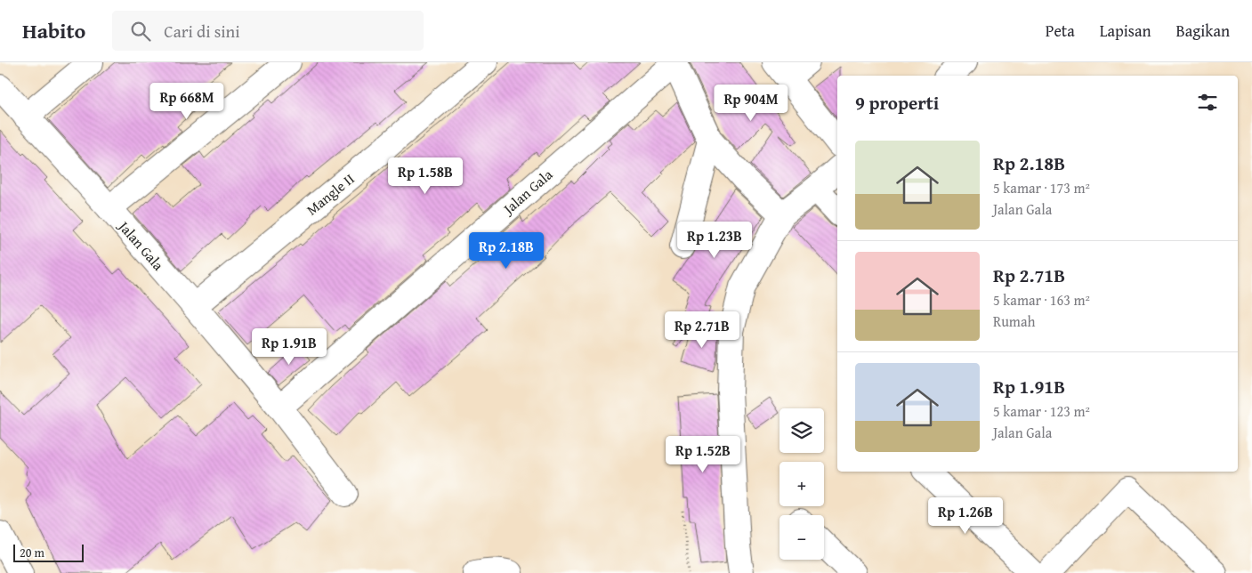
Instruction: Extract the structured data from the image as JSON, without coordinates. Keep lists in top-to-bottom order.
{
  "streets": {
    "street": ["Jalan Gala", "Mangle II"]
  },
  "crossings": [
    ["Jalan Gala", "Mangle II"]
  ],
  "scale_bar": "20 m",
  "page": {
    "header": "Habito",
    "search": "Cari di sini",
    "nav": ["Peta", "Lapisan", "Bagikan"],
    "heading": "9 properti",
    "price": [
      "Rp 668M",
      "Rp 904M",
      "Rp 1.58B",
      "Rp 1.23B",
      "Rp 2.18B",
      "Rp 2.71B",
      "Rp 1.91B",
      "Rp 1.52B",
      "Rp 1.26B"
    ],
    "list": [
      {
        "name": "Rp 2.18B",
        "note": "5 kamar · 173 m² · Jalan Gala"
      },
      {
        "name": "Rp 2.71B",
        "note": "5 kamar · 163 m² · Rumah"
      },
      {
        "name": "Rp 1.91B",
        "note": "5 kamar · 123 m² · Jalan Gala"
      }
    ],
    "map_buttons": ["+", "−"],
    "scale": "20 m"
  }
}
